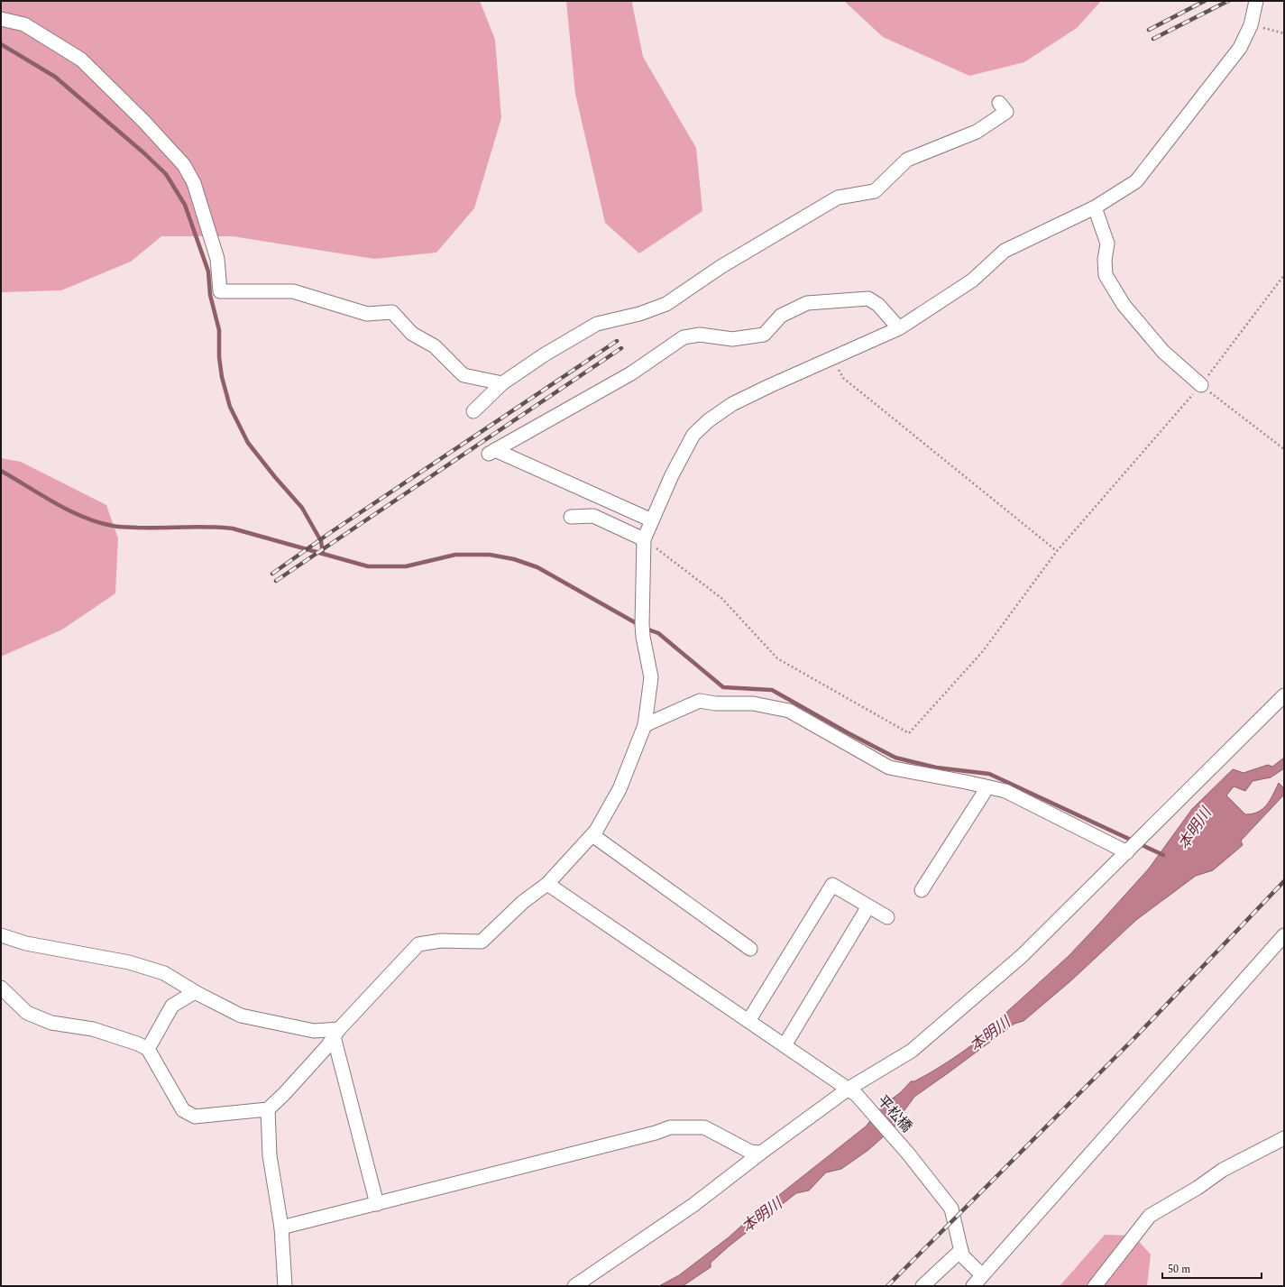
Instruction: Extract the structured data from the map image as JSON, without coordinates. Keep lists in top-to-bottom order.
{
  "streets": {
    "street": ["平松橋"]
  },
  "water": ["本明川"],
  "scale_bar": "50 m"
}
